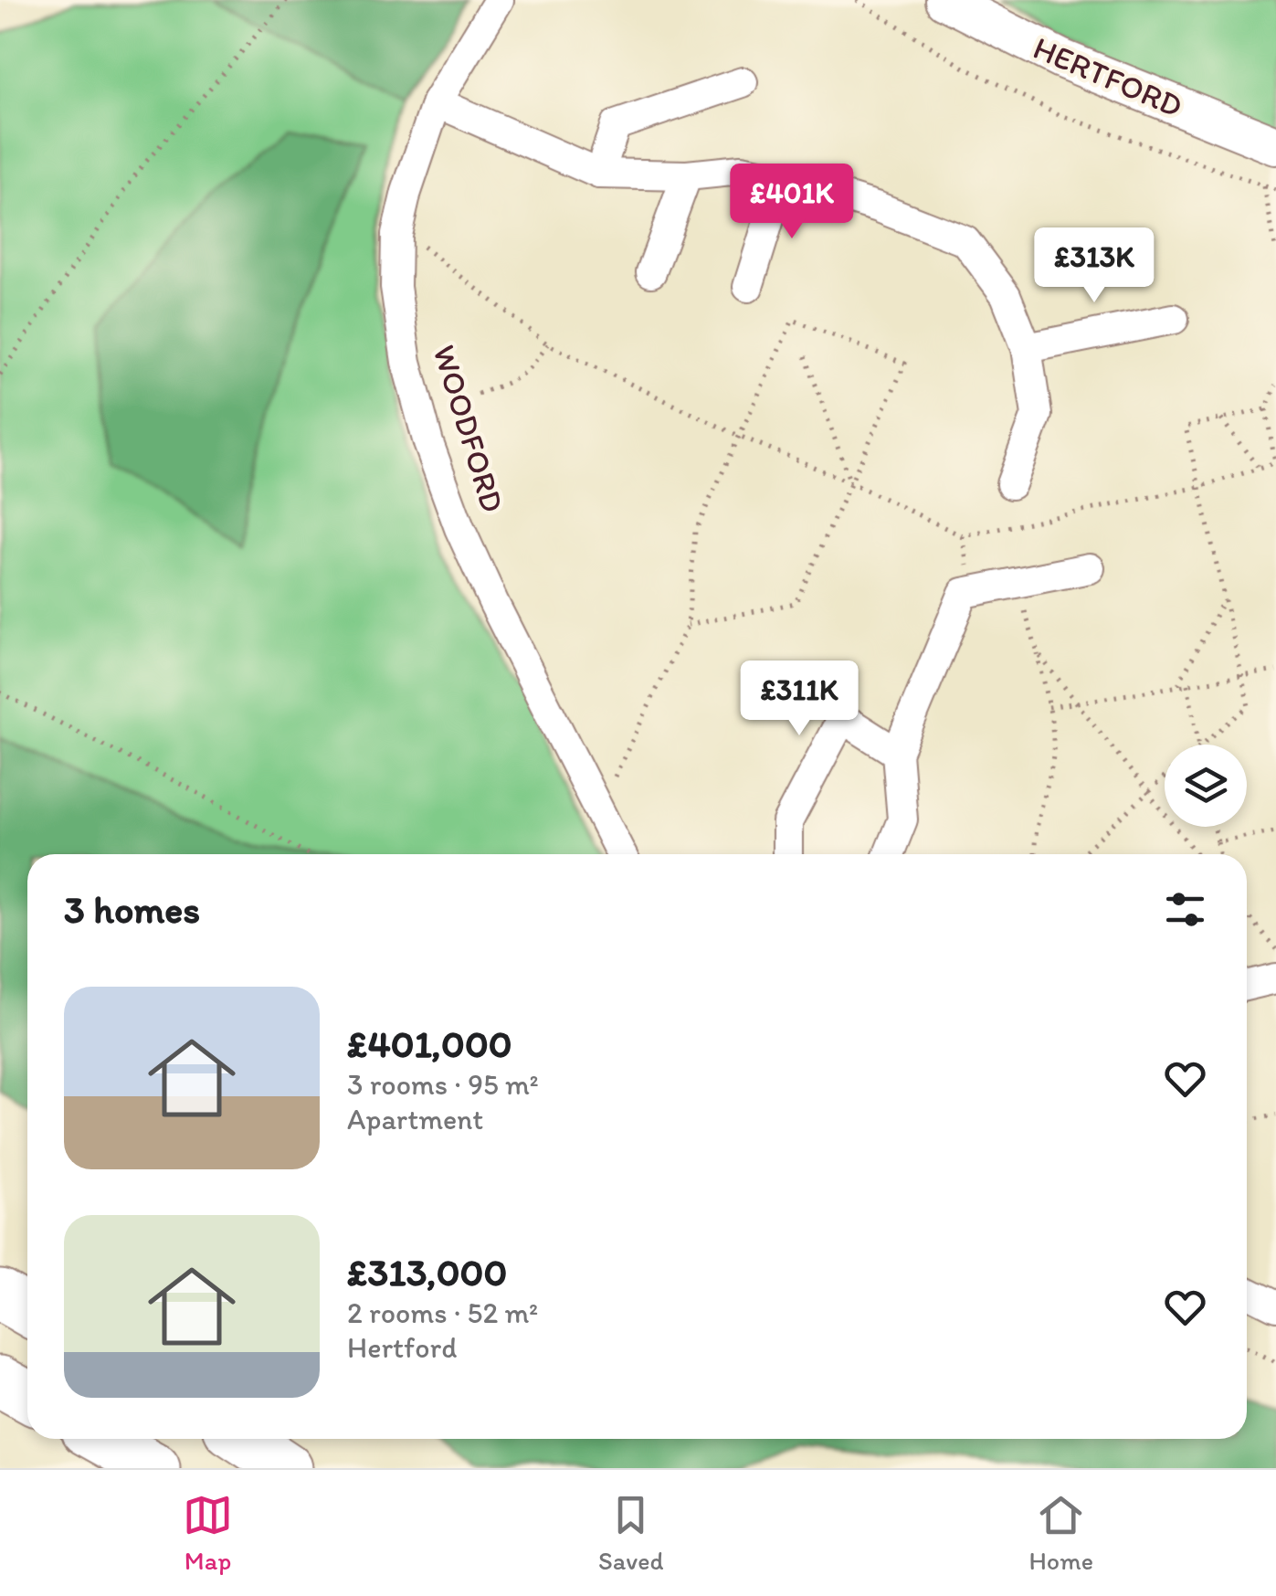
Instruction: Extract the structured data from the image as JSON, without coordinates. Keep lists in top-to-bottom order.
{
  "streets": {
    "street": ["HERTFORD", "WOODFORD"]
  },
  "page": {
    "price": ["£401K", "£313K", "£311K"],
    "heading": "3 homes",
    "list": [
      {
        "name": "£401,000",
        "note": "3 rooms · 95 m² · Apartment"
      },
      {
        "name": "£313,000",
        "note": "2 rooms · 52 m² · Hertford"
      }
    ],
    "tabs": ["Map", "Saved", "Home"]
  }
}
